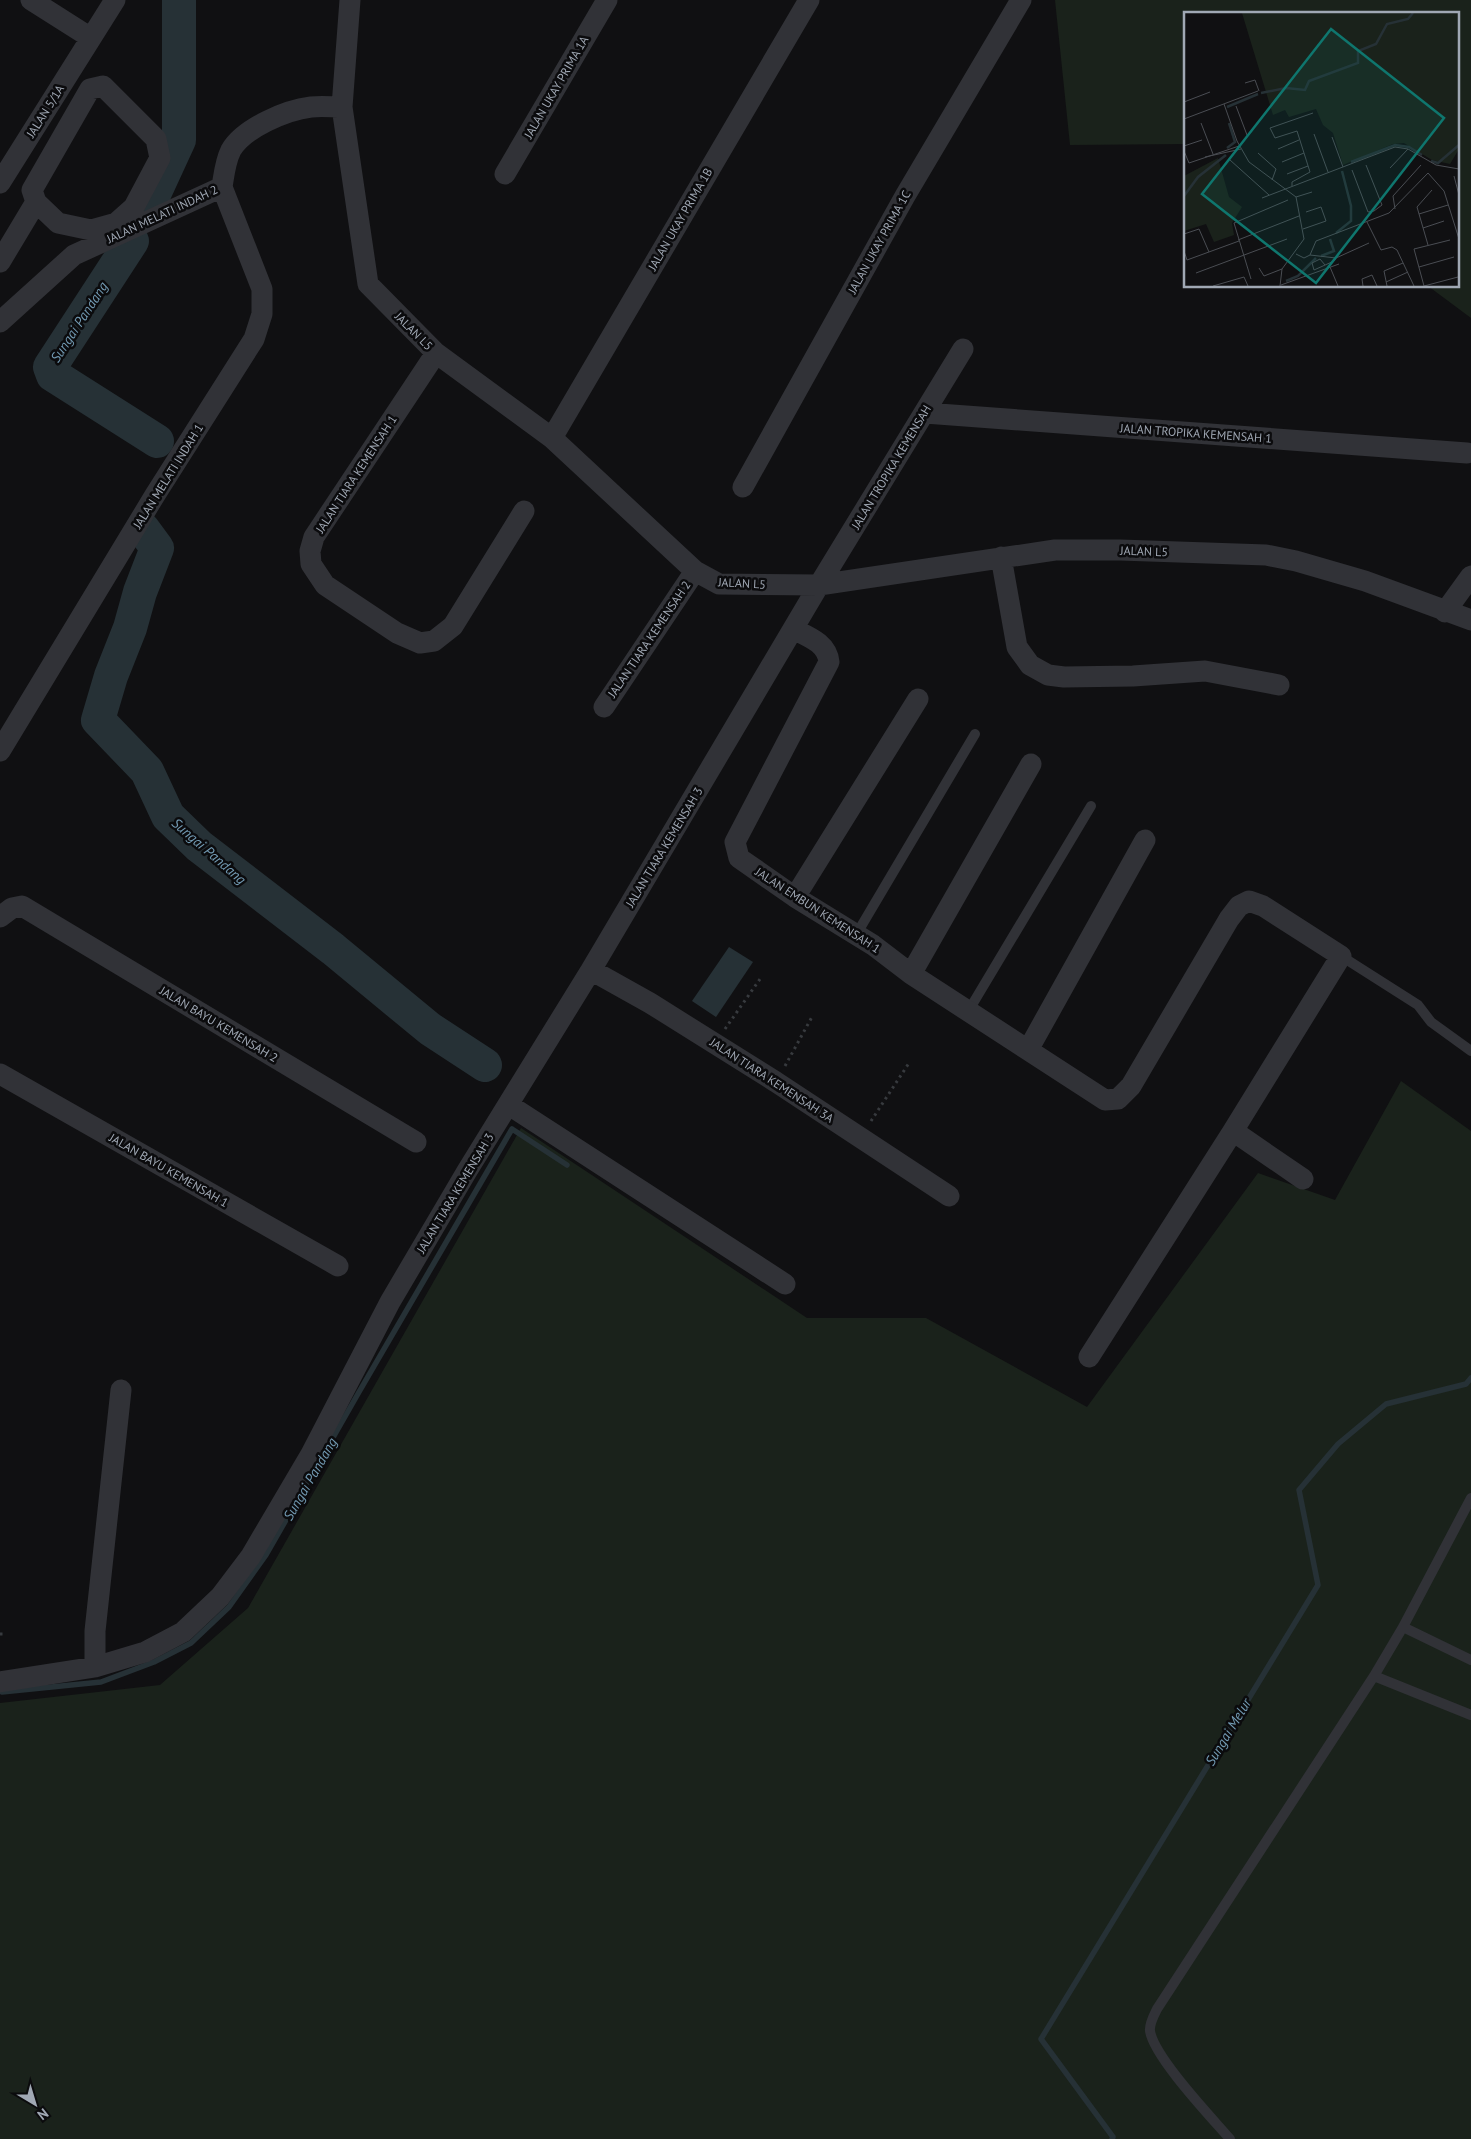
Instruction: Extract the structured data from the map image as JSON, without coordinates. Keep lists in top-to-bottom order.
{
  "streets": {
    "street": [
      "JALAN UKAY PRIMA 1A",
      "JALAN 5/1A",
      "JALAN MELATI INDAH 2",
      "JALAN UKAY PRIMA 1B",
      "JALAN UKAY PRIMA 1C",
      "JALAN L5",
      "JALAN TROPIKA KEMENSAH 1",
      "JALAN TROPIKA KEMENSAH",
      "JALAN TIARA KEMENSAH 1",
      "JALAN MELATI INDAH 1",
      "JALAN TIARA KEMENSAH 2",
      "JALAN TIARA KEMENSAH 3",
      "JALAN EMBUN KEMENSAH 1",
      "JALAN BAYU KEMENSAH 2",
      "JALAN TIARA KEMENSAH 3A",
      "JALAN BAYU KEMENSAH 1"
    ]
  },
  "crossings": [
    ["JALAN MELATI INDAH 2", "JALAN L5"],
    ["JALAN MELATI INDAH 2", "JALAN MELATI INDAH 1"],
    ["JALAN UKAY PRIMA 1B", "JALAN L5"],
    ["JALAN L5", "JALAN TROPIKA KEMENSAH"],
    ["JALAN L5", "JALAN TIARA KEMENSAH 1"],
    ["JALAN L5", "JALAN TIARA KEMENSAH 2"],
    ["JALAN L5", "JALAN TIARA KEMENSAH 3"],
    ["JALAN TROPIKA KEMENSAH 1", "JALAN TROPIKA KEMENSAH"],
    ["JALAN TROPIKA KEMENSAH", "JALAN TIARA KEMENSAH 3"],
    ["JALAN TIARA KEMENSAH 3", "JALAN EMBUN KEMENSAH 1"],
    ["JALAN TIARA KEMENSAH 3", "JALAN TIARA KEMENSAH 3A"]
  ],
  "water": ["Sungai Pandang", "Sungai Melur"],
  "north": "bottom right"
}
